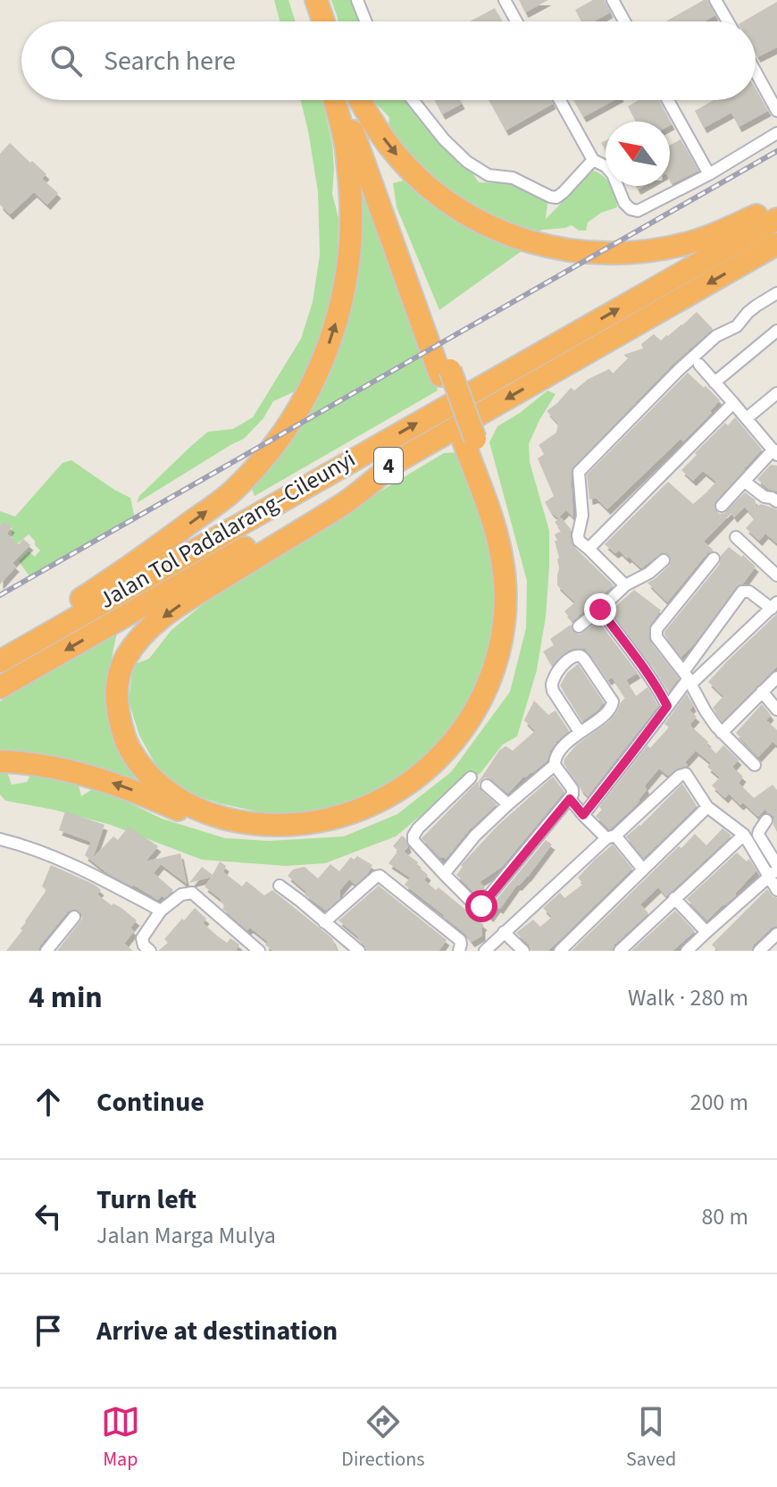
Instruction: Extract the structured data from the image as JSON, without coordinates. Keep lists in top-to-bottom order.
{
  "streets": {
    "highway": ["4", "Jalan Tol Padalarang–Cileunyi"]
  },
  "north": "top left",
  "page": {
    "search": "Search here",
    "heading": ["4 min", "Walk · 280 m"],
    "list": [
      ["Continue", "200 m"],
      ["Turn left", "Jalan Marga Mulya", "80 m"],
      "Arrive at destination"
    ],
    "nav": ["Map", "Directions", "Saved"]
  }
}
